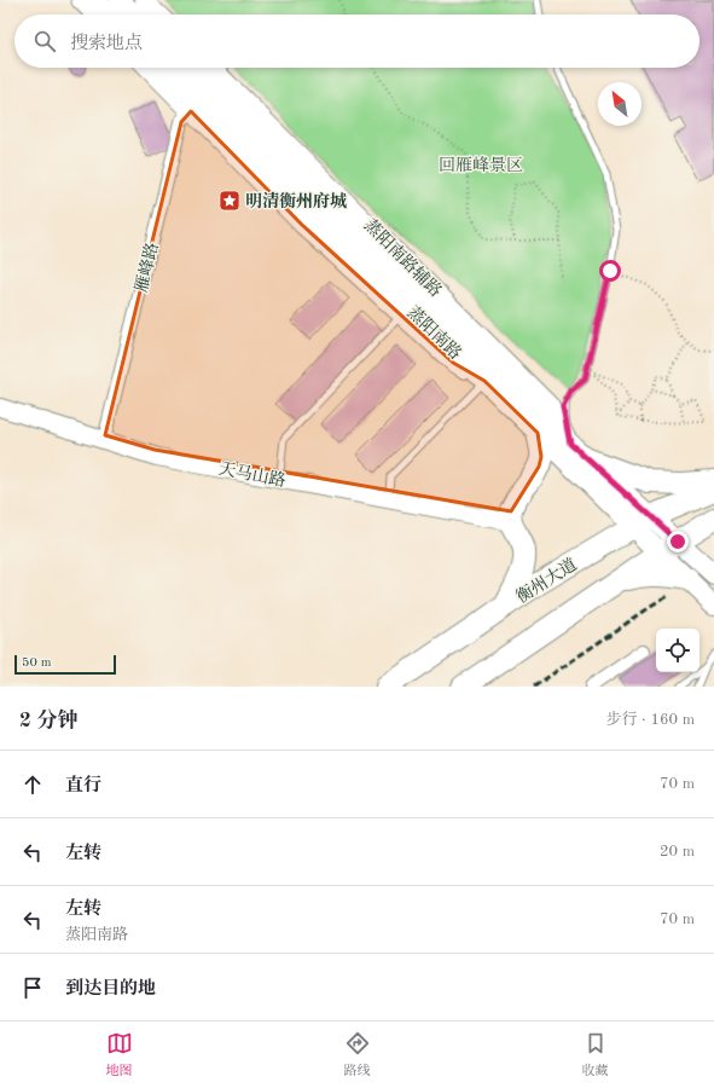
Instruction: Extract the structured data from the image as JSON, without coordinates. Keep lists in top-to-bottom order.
{
  "streets": {
    "highway": ["衡州大道"],
    "main road": ["蒸阳南路"],
    "street": ["蒸阳南路辅路", "雁峰路", "天马山路"]
  },
  "crossings": [
    ["蒸阳南路辅路", "蒸阳南路"],
    ["雁峰路", "蒸阳南路"],
    ["雁峰路", "天马山路"],
    ["蒸阳南路", "衡州大道"]
  ],
  "parks": ["回雁峰景区"],
  "places": {
    "place": ["明清衡州府城"]
  },
  "scale_bar": "50 m",
  "north": "top left",
  "page": {
    "search": "搜索地点",
    "scale": "50 m",
    "heading": ["2 分钟", "步行 · 160 m"],
    "list": [
      ["直行", "70 m"],
      ["左转", "20 m"],
      ["左转", "蒸阳南路", "70 m"],
      "到达目的地"
    ],
    "nav": ["地图", "路线", "收藏"]
  }
}
